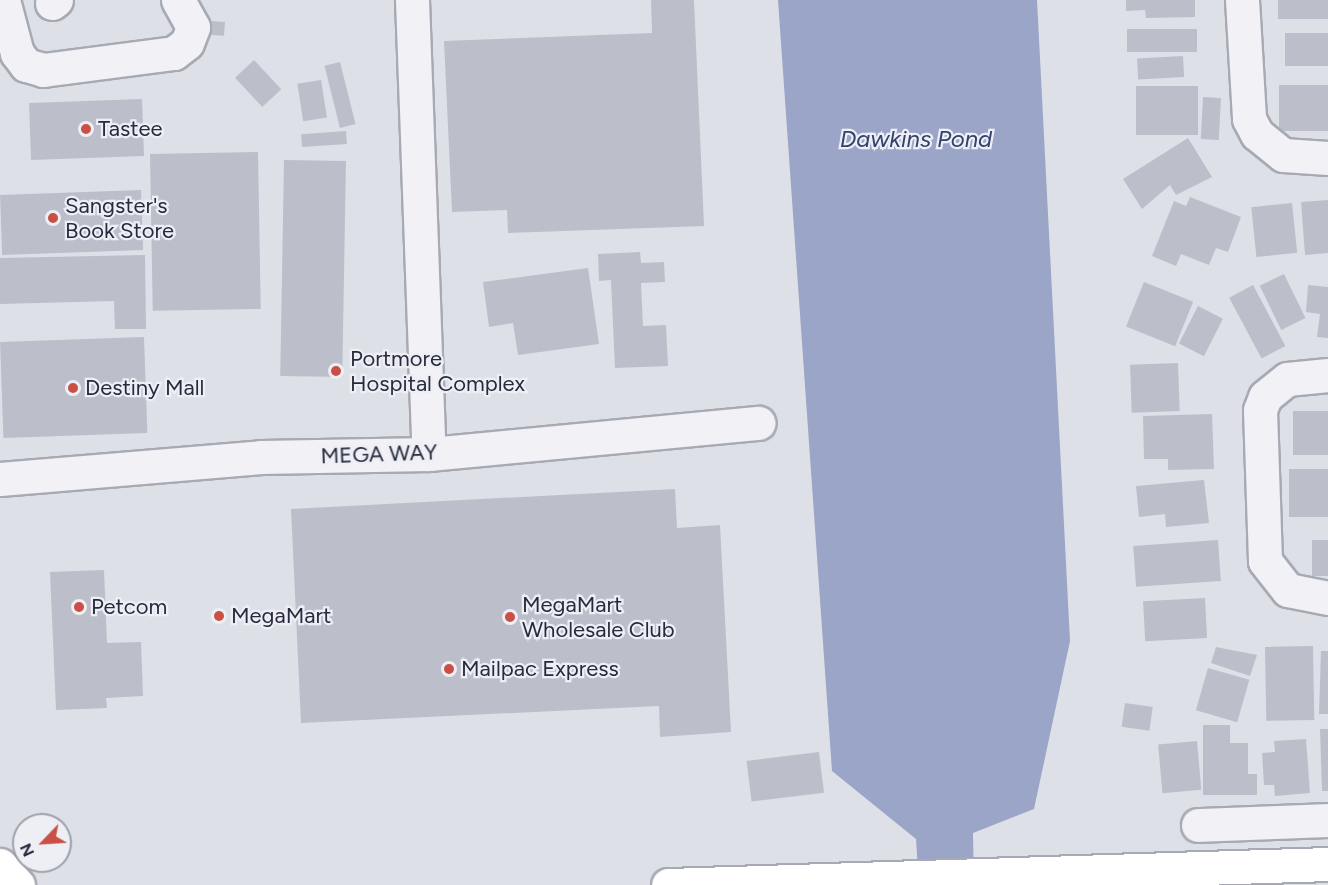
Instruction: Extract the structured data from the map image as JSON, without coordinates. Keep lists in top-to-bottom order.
{
  "streets": {
    "street": ["MEGA WAY"]
  },
  "water": ["Dawkins Pond"],
  "places": [
    "Tastee",
    "Sangster's Book Store",
    "Portmore Hospital Complex",
    "Destiny Mall",
    "Petcom",
    "MegaMart",
    "MegaMart Wholesale Club",
    "Mailpac Express"
  ],
  "north": "bottom left"
}
